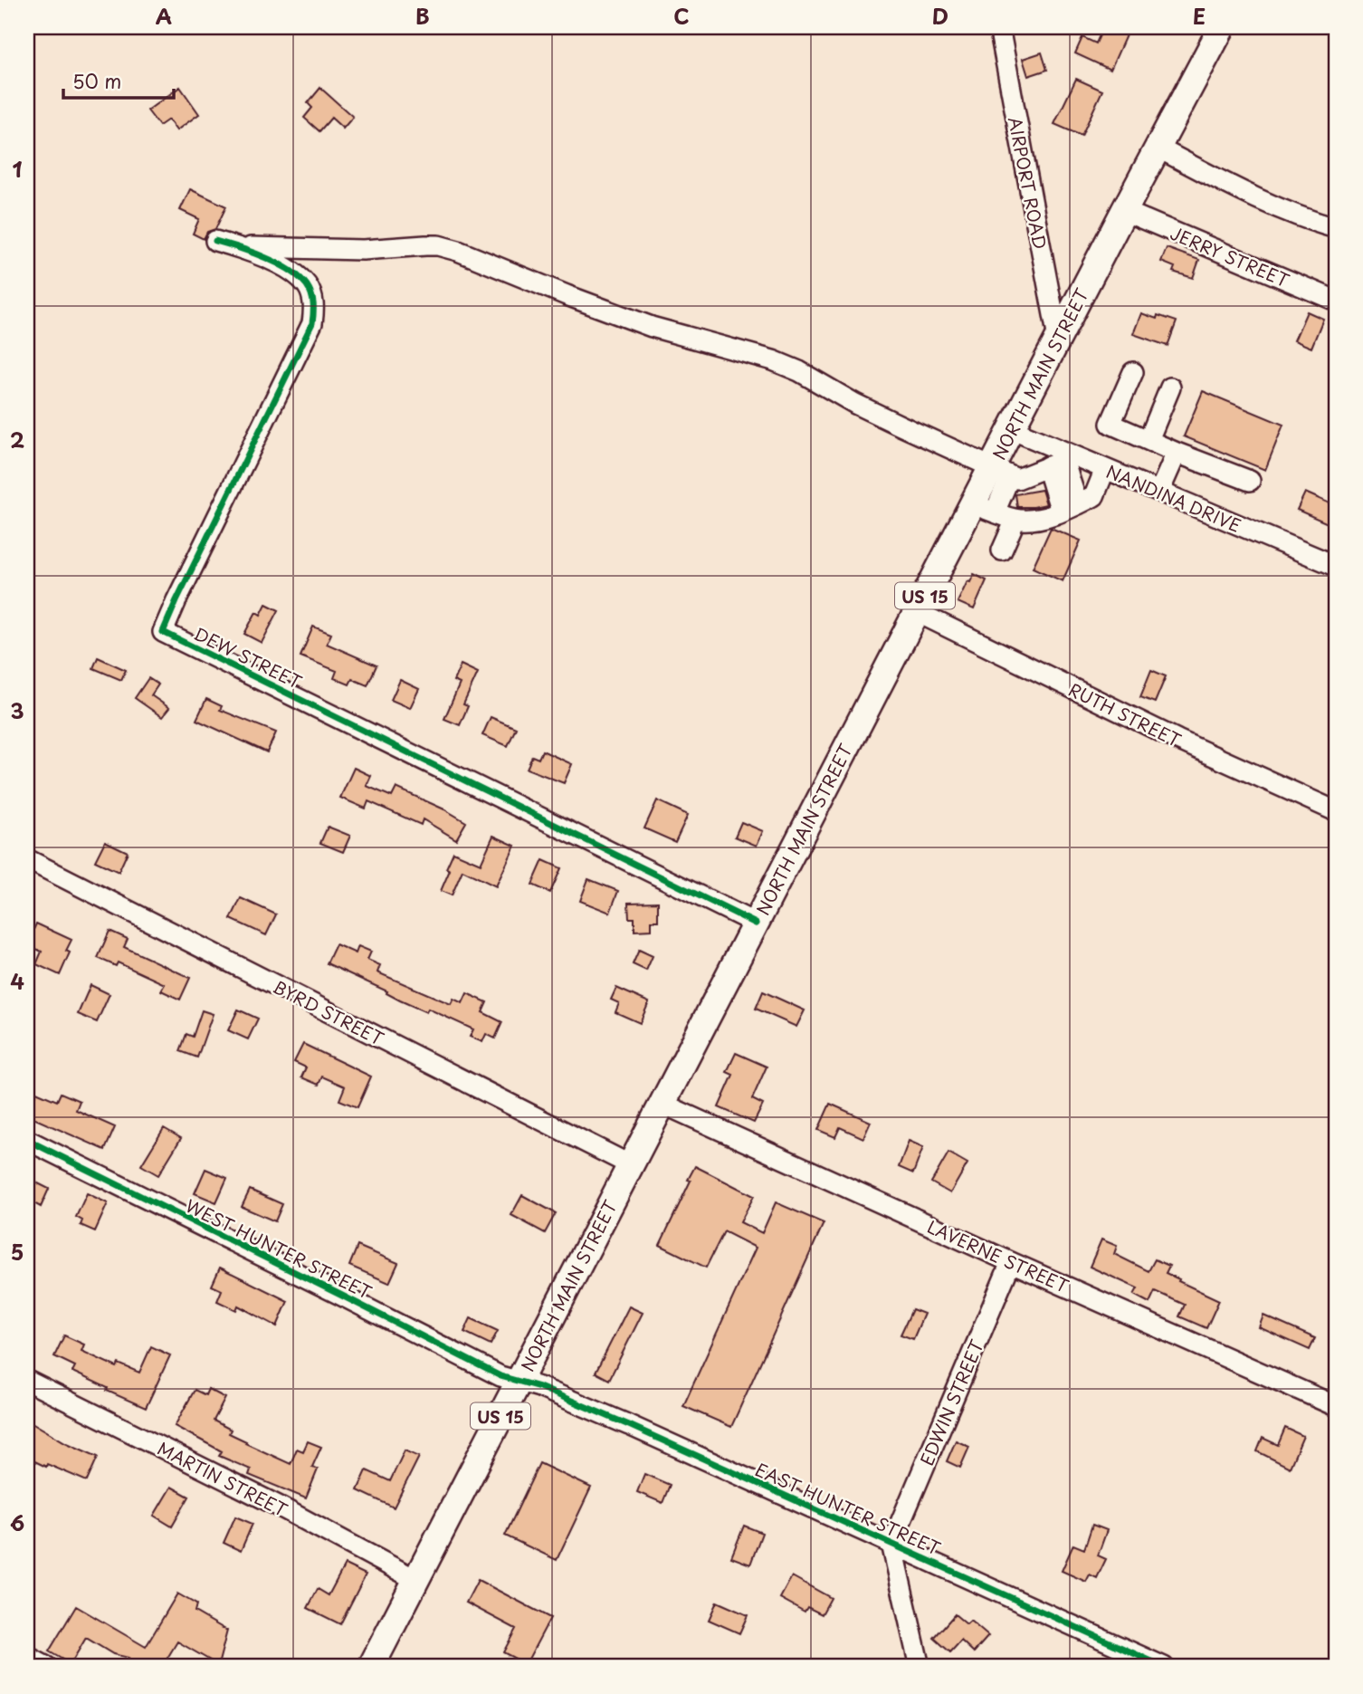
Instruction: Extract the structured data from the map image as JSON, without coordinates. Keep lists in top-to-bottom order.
{
  "streets": {
    "main road": ["NORTH MAIN STREET", "US 15"],
    "street": [
      "AIRPORT ROAD",
      "JERRY STREET",
      "NANDINA DRIVE",
      "DEW STREET",
      "RUTH STREET",
      "BYRD STREET",
      "WEST HUNTER STREET",
      "LAVERNE STREET",
      "EDWIN STREET",
      "MARTIN STREET",
      "EAST HUNTER STREET"
    ]
  },
  "crossings": [
    ["AIRPORT ROAD", "NORTH MAIN STREET"],
    ["JERRY STREET", "NORTH MAIN STREET"],
    ["NORTH MAIN STREET", "NANDINA DRIVE"],
    ["NORTH MAIN STREET", "DEW STREET"],
    ["NORTH MAIN STREET", "RUTH STREET"],
    ["NORTH MAIN STREET", "BYRD STREET"],
    ["NORTH MAIN STREET", "WEST HUNTER STREET"],
    ["NORTH MAIN STREET", "LAVERNE STREET"],
    ["NORTH MAIN STREET", "MARTIN STREET"],
    ["NORTH MAIN STREET", "EAST HUNTER STREET"],
    ["WEST HUNTER STREET", "EAST HUNTER STREET"],
    ["LAVERNE STREET", "EDWIN STREET"],
    ["EDWIN STREET", "EAST HUNTER STREET"]
  ],
  "scale_bar": "50 m",
  "grid": {
    "columns": [
      "A",
      "B",
      "C",
      "D",
      "E"
    ],
    "rows": [
      "1",
      "2",
      "3",
      "4",
      "5",
      "6"
    ]
  }
}
